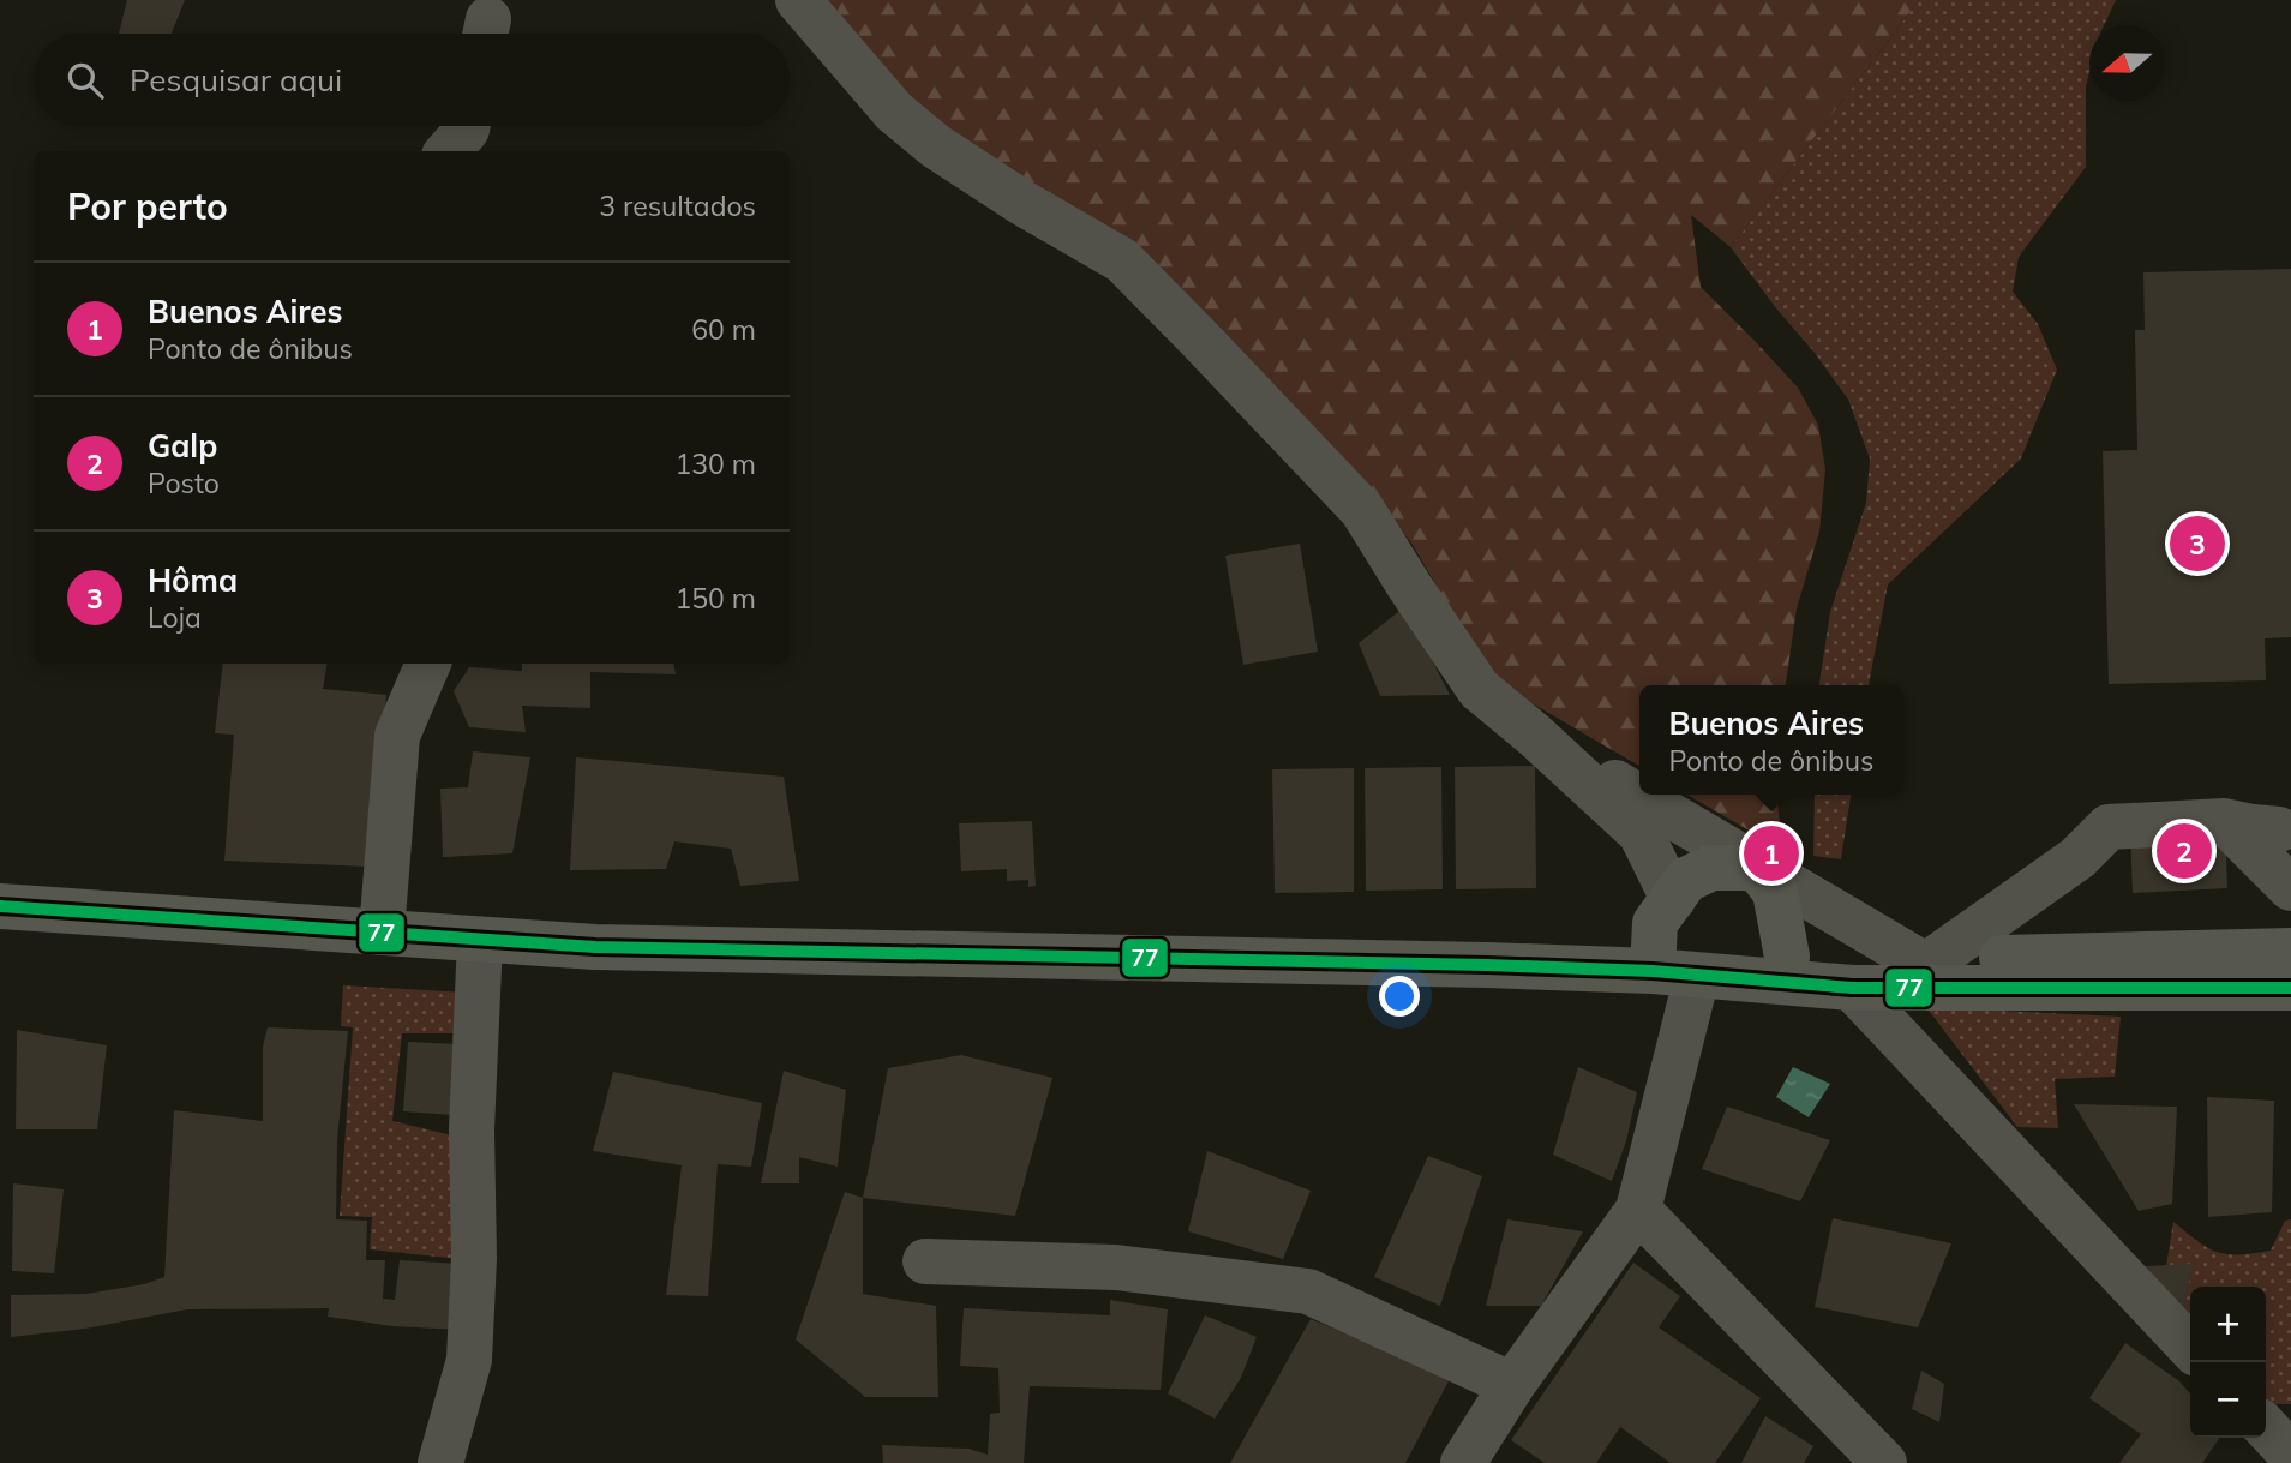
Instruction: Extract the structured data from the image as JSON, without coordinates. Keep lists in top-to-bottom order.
{
  "lines": ["transit line 77"],
  "north": "left",
  "page": {
    "search": "Pesquisar aqui",
    "heading": ["Por perto", "3 resultados"],
    "list": [
      {
        "mark": "1",
        "name": "Buenos Aires",
        "note": "Ponto de ônibus",
        "value": "60 m"
      },
      {
        "mark": "2",
        "name": "Galp",
        "note": "Posto",
        "value": "130 m"
      },
      {
        "mark": "3",
        "name": "Hôma",
        "note": "Loja",
        "value": "150 m"
      }
    ],
    "pins": ["3", "2", "1"],
    "popup": ["Buenos Aires", "Ponto de ônibus"],
    "map_buttons": ["+", "−"]
  }
}
